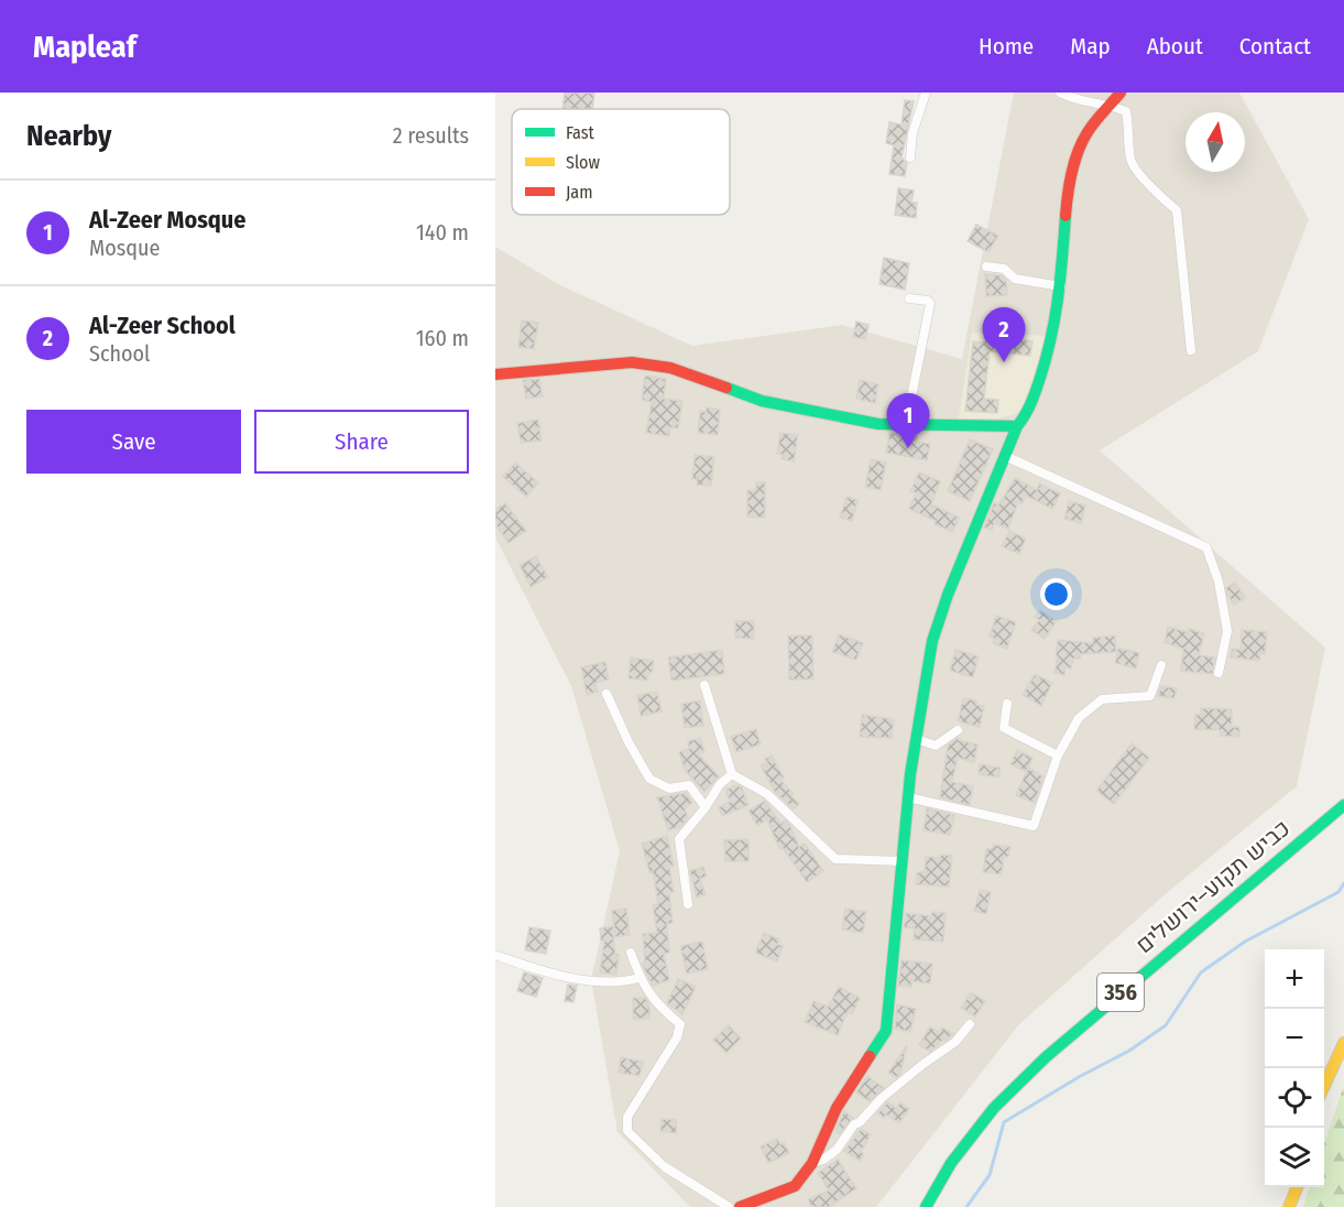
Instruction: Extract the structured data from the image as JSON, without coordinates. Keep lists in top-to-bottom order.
{
  "streets": {
    "street": ["כביש תקוע–ירושלים", "356"]
  },
  "legend": ["Fast", "Slow", "Jam"],
  "north": "top",
  "page": {
    "header": "Mapleaf",
    "nav": [
      "Home",
      "Map",
      "About",
      "Contact"
    ],
    "heading": ["Nearby", "2 results"],
    "list": [
      {
        "mark": "1",
        "name": "Al-Zeer Mosque",
        "note": "Mosque",
        "value": "140 m"
      },
      {
        "mark": "2",
        "name": "Al-Zeer School",
        "note": "School",
        "value": "160 m"
      }
    ],
    "pins": ["2", "1"],
    "buttons": ["Save", "Share"],
    "map_buttons": ["+", "−"]
  }
}
